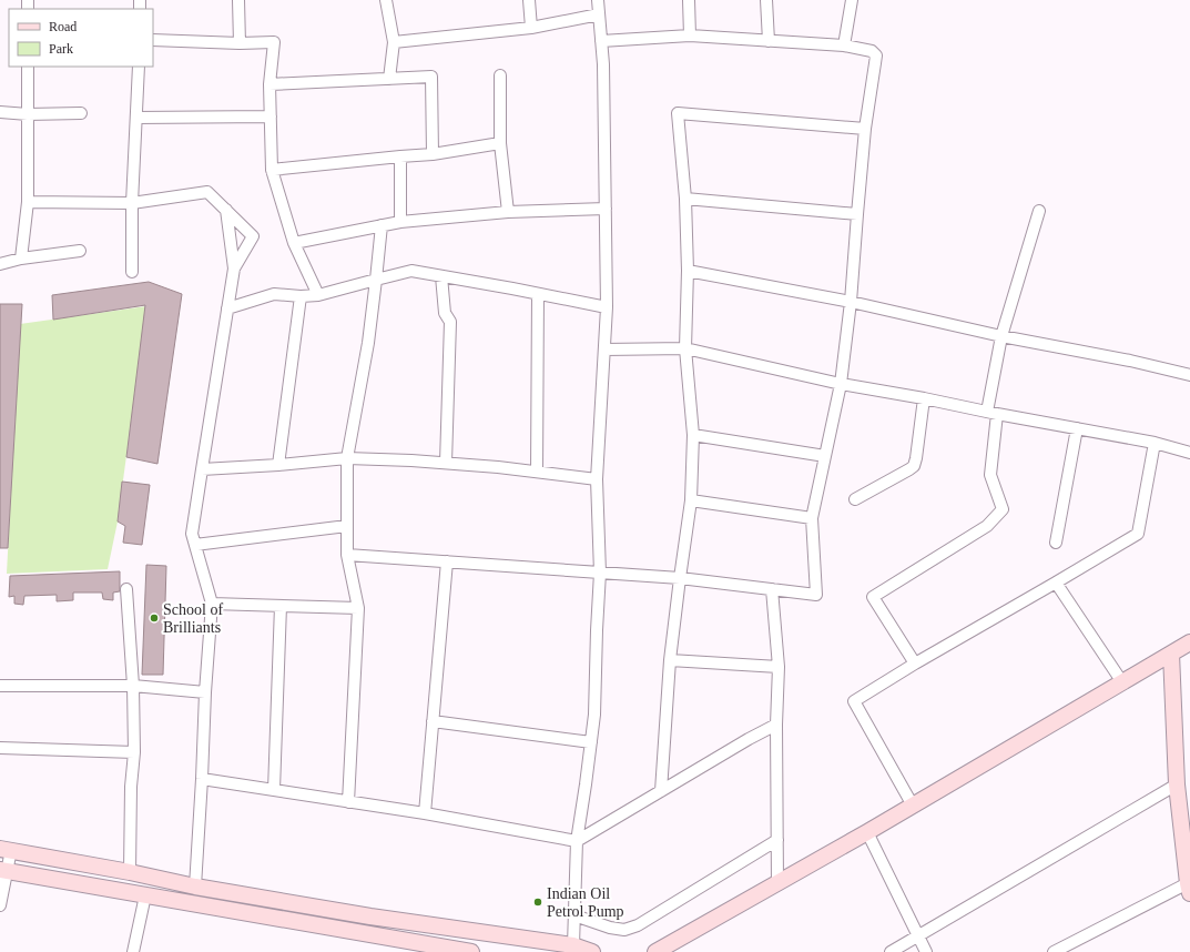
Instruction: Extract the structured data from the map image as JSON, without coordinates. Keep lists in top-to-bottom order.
{
  "places": ["School of Brilliants", "Indian Oil Petrol Pump"],
  "legend": ["Road", "Park"]
}
